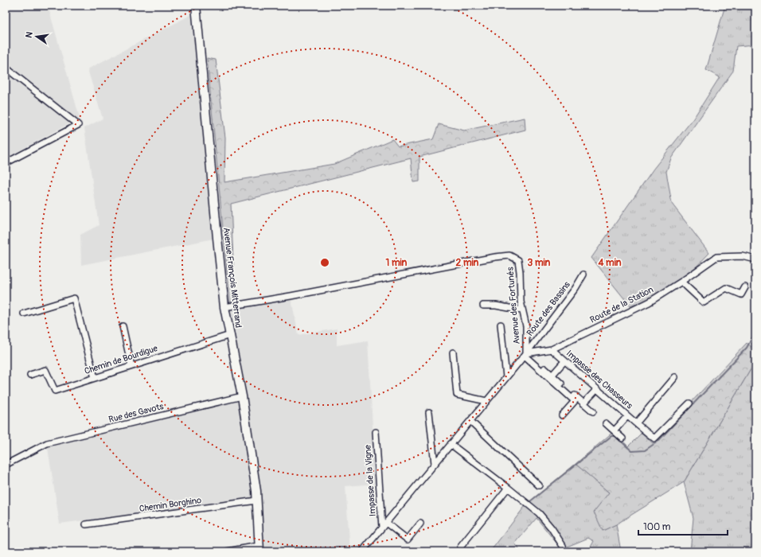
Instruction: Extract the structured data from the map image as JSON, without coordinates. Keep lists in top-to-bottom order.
{
  "streets": {
    "main road": ["Avenue François Mitterrand"],
    "street": [
      "Route de la Station",
      "Avenue des Fortunés",
      "Route des Bassins",
      "Chemin de Bourdigue",
      "Impasse des Chasseurs",
      "Rue des Gavots",
      "Impasse de la Vigne",
      "Chemin Borghino"
    ]
  },
  "crossings": [
    ["Avenue François Mitterrand", "Avenue des Fortunés"],
    ["Avenue François Mitterrand", "Chemin de Bourdigue"],
    ["Avenue François Mitterrand", "Rue des Gavots"],
    ["Avenue François Mitterrand", "Chemin Borghino"],
    ["Route de la Station", "Avenue des Fortunés"],
    ["Route de la Station", "Route des Bassins"],
    ["Route de la Station", "Impasse des Chasseurs"],
    ["Avenue des Fortunés", "Route des Bassins"],
    ["Avenue des Fortunés", "Impasse de la Vigne"]
  ],
  "scale_bar": "100 m",
  "north": "left",
  "rings": [
    "1 min",
    "2 min",
    "3 min",
    "4 min"
  ]
}
